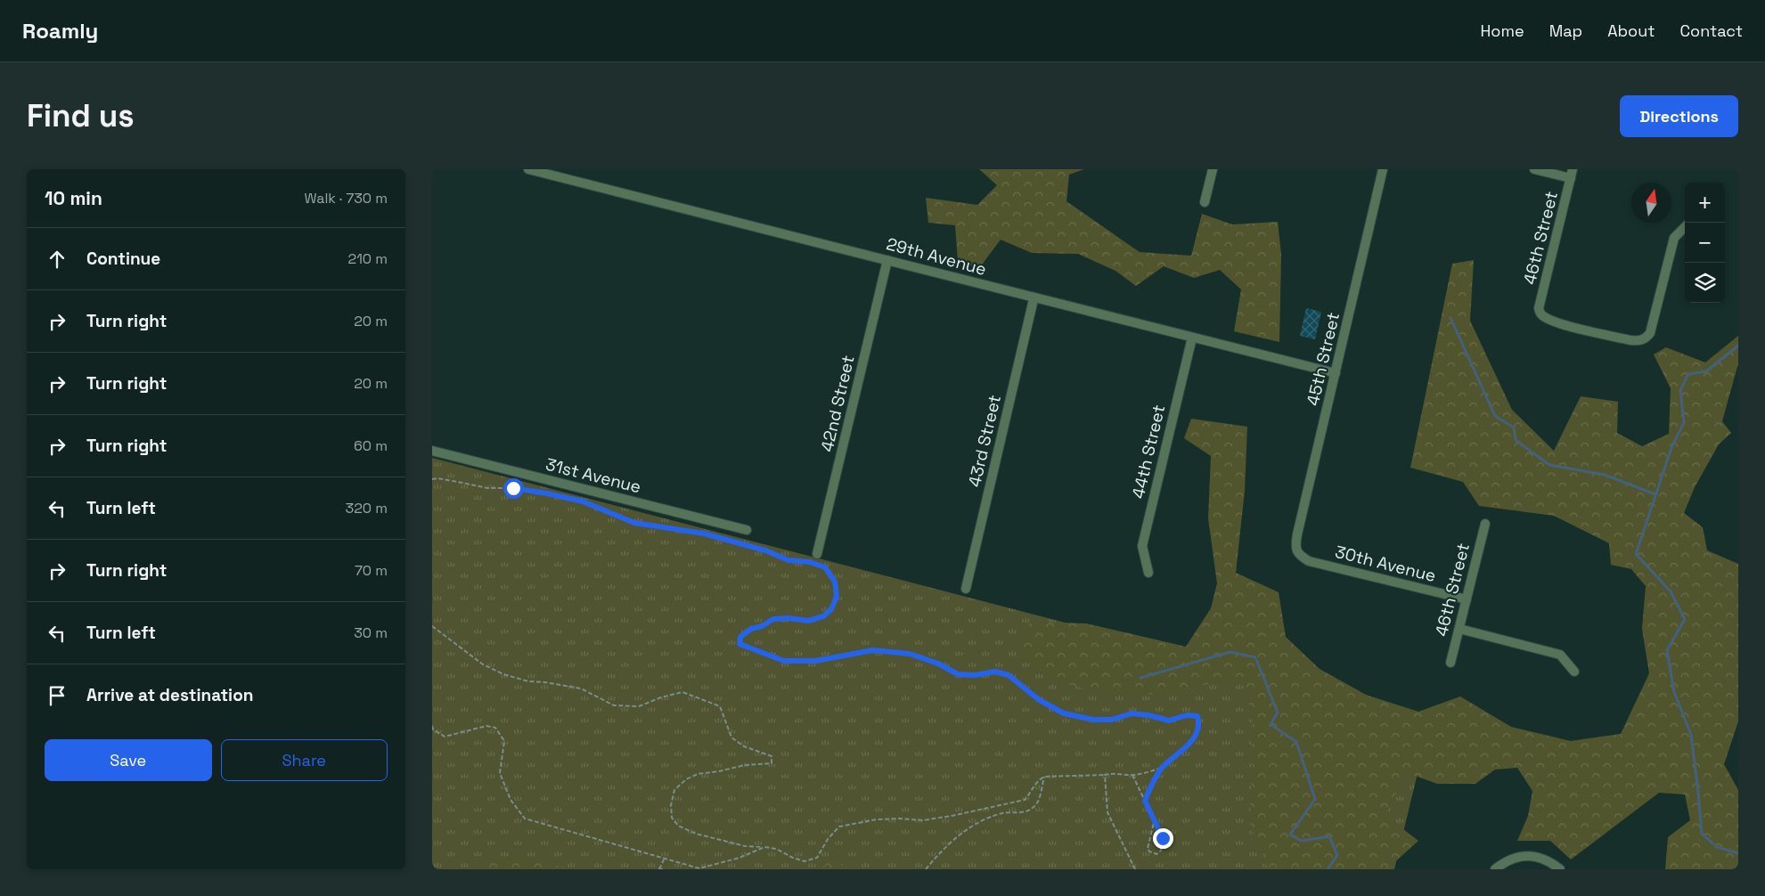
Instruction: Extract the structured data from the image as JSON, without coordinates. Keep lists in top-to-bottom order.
{
  "streets": {
    "street": [
      "46th Street",
      "29th Avenue",
      "45th Street",
      "42nd Street",
      "43rd Street",
      "44th Street",
      "31st Avenue",
      "30th Avenue"
    ]
  },
  "crossings": [
    ["46th Street", "30th Avenue"],
    ["29th Avenue", "45th Street"],
    ["29th Avenue", "42nd Street"],
    ["29th Avenue", "43rd Street"],
    ["29th Avenue", "44th Street"],
    ["45th Street", "30th Avenue"]
  ],
  "north": "top",
  "page": {
    "header": "Roamly",
    "nav": [
      "Home",
      "Map",
      "About",
      "Contact"
    ],
    "buttons": [
      "Directions",
      ["Save", "Share"]
    ],
    "title": "Find us",
    "heading": ["10 min", "Walk · 730 m"],
    "map_buttons": ["+", "−"],
    "list": [
      ["Continue", "210 m"],
      ["Turn right", "20 m"],
      ["Turn right", "20 m"],
      ["Turn right", "60 m"],
      ["Turn left", "320 m"],
      ["Turn right", "70 m"],
      ["Turn left", "30 m"],
      "Arrive at destination"
    ]
  }
}
